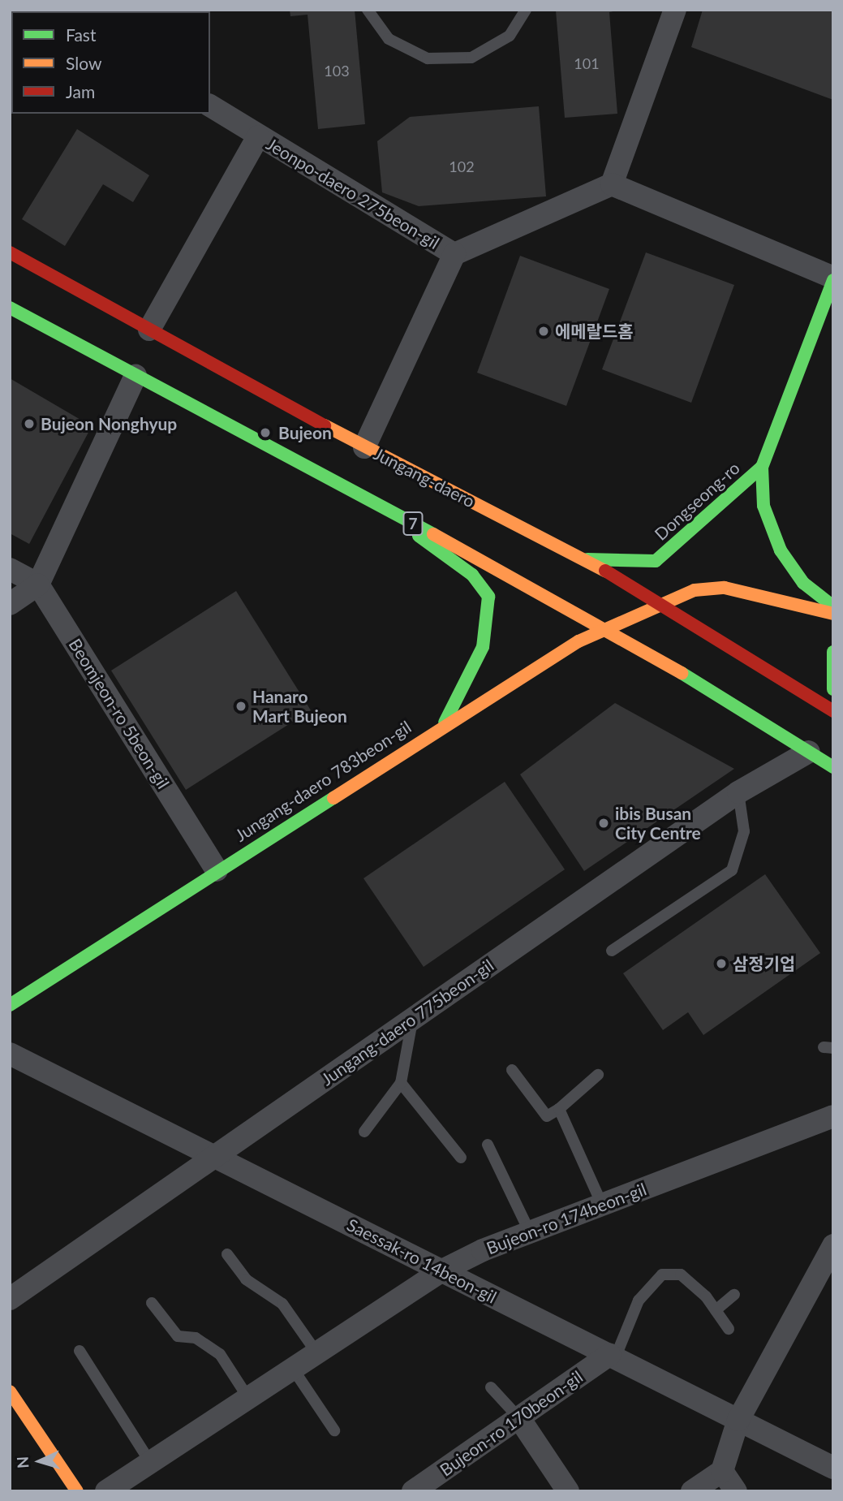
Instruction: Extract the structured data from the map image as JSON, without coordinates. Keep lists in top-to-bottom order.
{
  "streets": {
    "main road": [
      "Jungang-daero",
      "Dongseong-ro",
      "7",
      "Jungang-daero 783beon-gil"
    ],
    "street": [
      "Jeonpo-daero 275beon-gil",
      "Beomjeon-ro 5beon-gil",
      "Jungang-daero 775beon-gil",
      "Bujeon-ro 174beon-gil",
      "Saessak-ro 14beon-gil",
      "Bujeon-ro 170beon-gil"
    ]
  },
  "crossings": [
    ["Jungang-daero", "Dongseong-ro"],
    ["Jungang-daero", "Jungang-daero 783beon-gil"],
    ["7", "Jungang-daero 783beon-gil"],
    ["7", "Jungang-daero 775beon-gil"],
    ["Beomjeon-ro 5beon-gil", "Jungang-daero 783beon-gil"],
    ["Jungang-daero 775beon-gil", "Saessak-ro 14beon-gil"],
    ["Bujeon-ro 174beon-gil", "Saessak-ro 14beon-gil"],
    ["Saessak-ro 14beon-gil", "Bujeon-ro 170beon-gil"]
  ],
  "places": [
    "에메랄드홈",
    "Bujeon Nonghyup",
    "Bujeon",
    "Hanaro Mart Bujeon",
    "ibis Busan City Centre",
    "삼정기업"
  ],
  "house_numbers": ["101", "103", "102"],
  "legend": ["Fast", "Slow", "Jam"],
  "north": "left"
}
